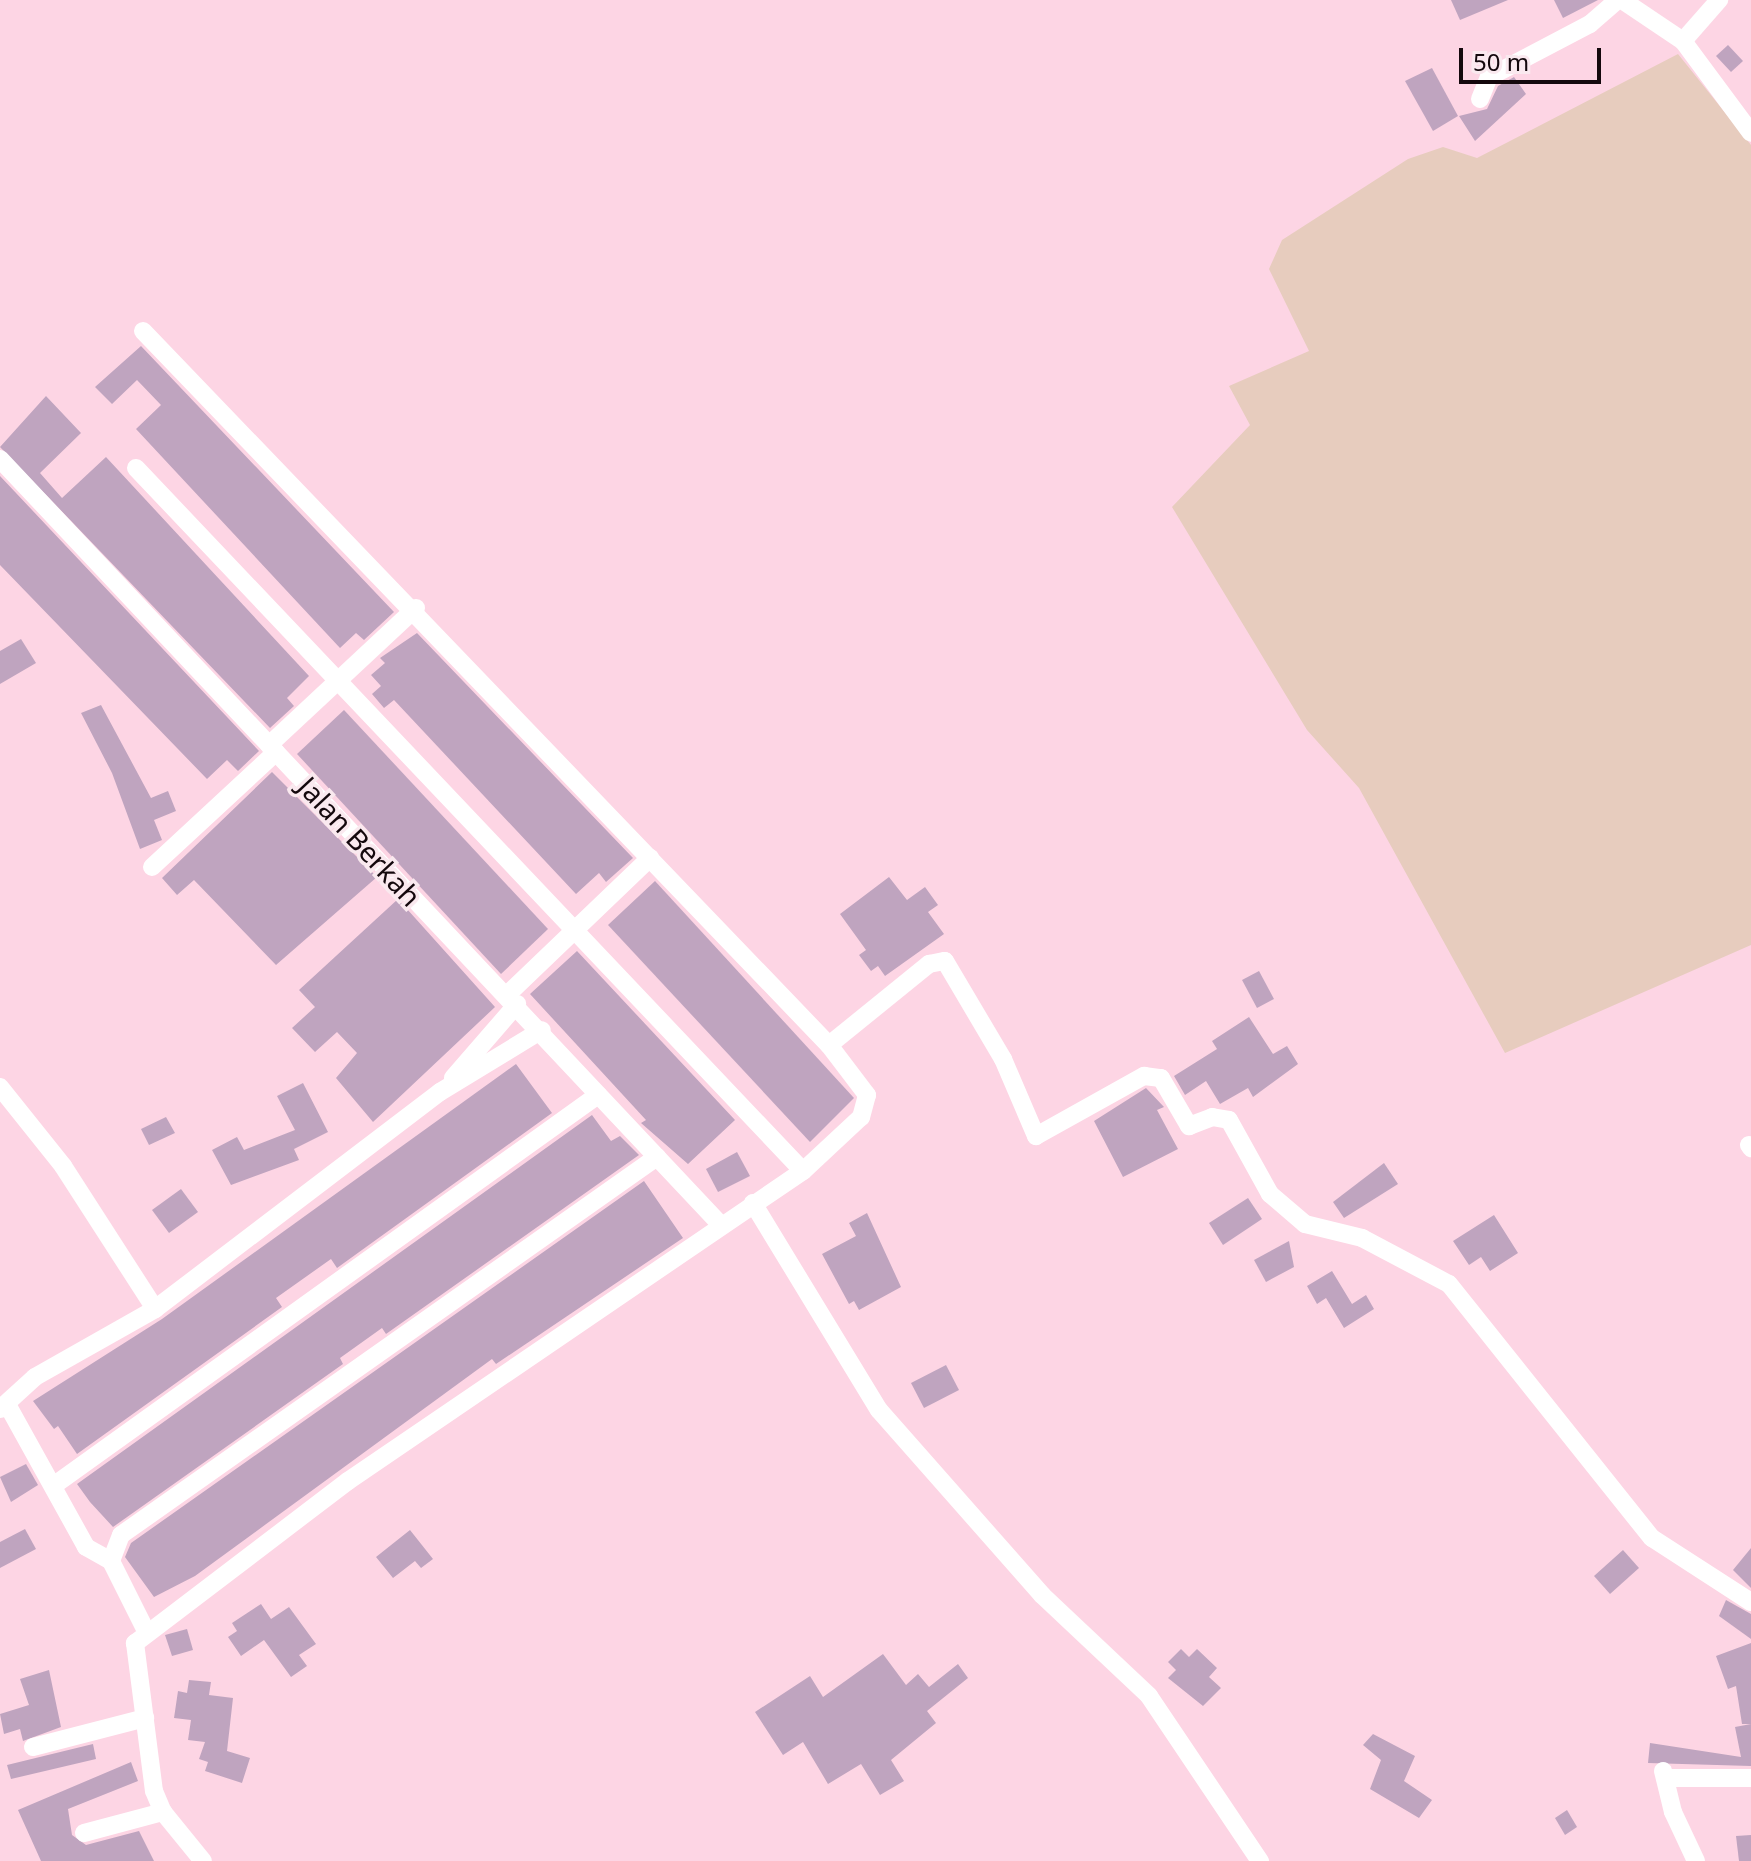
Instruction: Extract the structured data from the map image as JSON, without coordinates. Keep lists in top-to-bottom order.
{
  "streets": {
    "street": ["Jalan Berkah"]
  },
  "scale_bar": "50 m"
}
